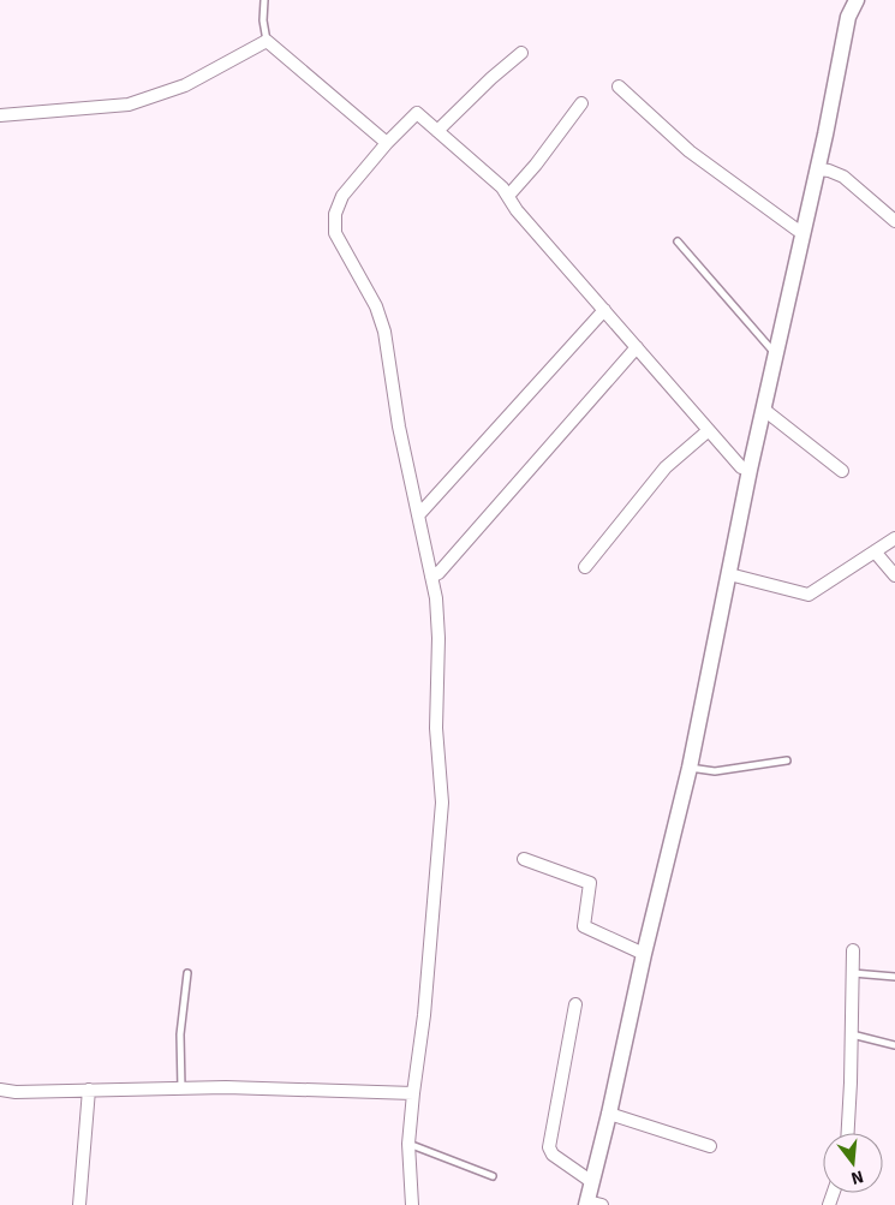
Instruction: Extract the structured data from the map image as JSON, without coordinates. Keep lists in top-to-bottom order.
{
  "north": "bottom"
}
